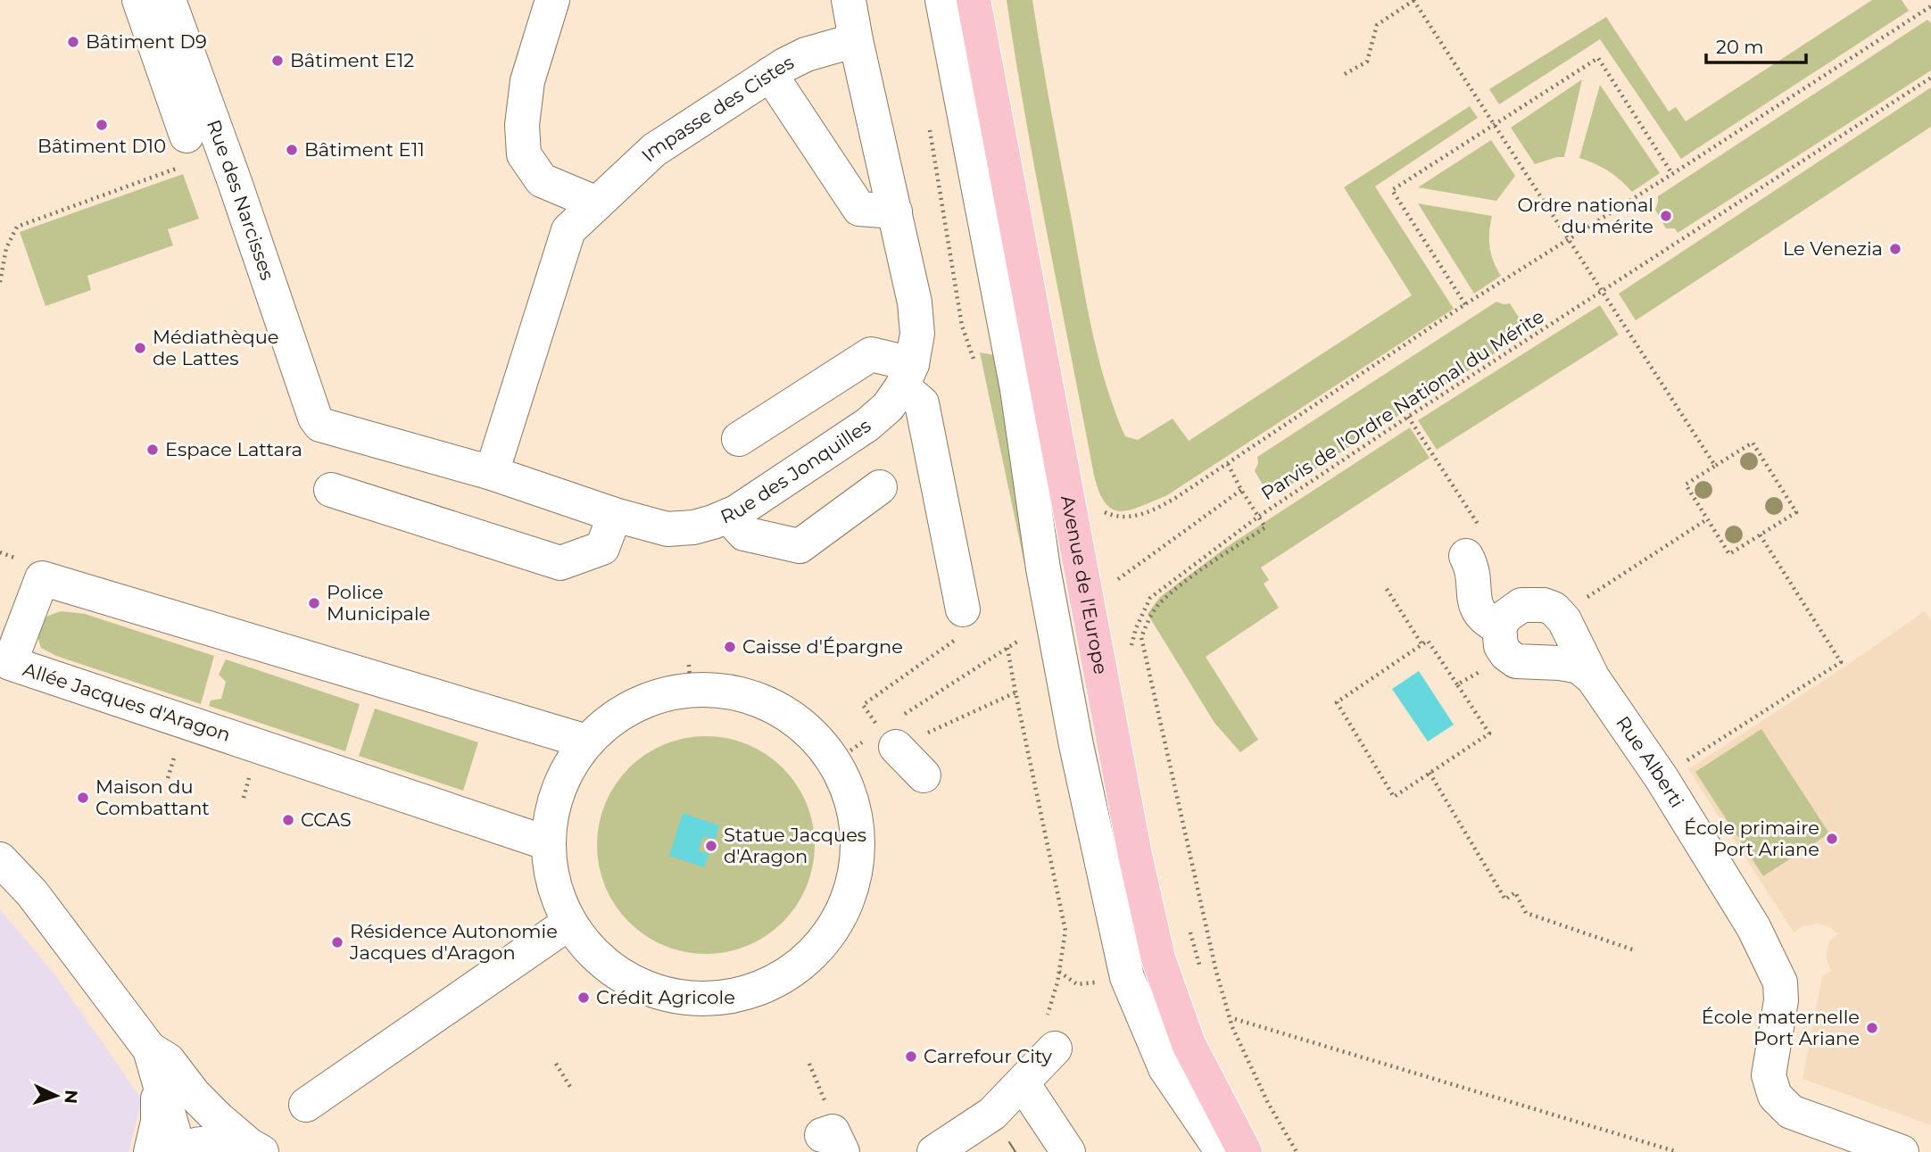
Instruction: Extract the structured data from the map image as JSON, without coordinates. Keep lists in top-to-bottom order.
{
  "streets": {
    "main road": ["Avenue de l'Europe"],
    "street": [
      "Impasse des Cistes",
      "Rue des Narcisses",
      "Rue des Jonquilles",
      "Allée Jacques d'Aragon",
      "Rue Alberti"
    ],
    "path": ["Parvis de l'Ordre National du Mérite"]
  },
  "crossings": [
    ["Impasse des Cistes", "Rue des Jonquilles"],
    ["Rue des Narcisses", "Rue des Jonquilles"]
  ],
  "places": [
    "Bâtiment D9",
    "Bâtiment E12",
    "Bâtiment D10",
    "Bâtiment E11",
    "Ordre national du mérite",
    "Le Venezia",
    "Médiathèque de Lattes",
    "Espace Lattara",
    "Police Municipale",
    "Caisse d'Épargne",
    "Maison du Combattant",
    "CCAS",
    "École primaire Port Ariane",
    "Statue Jacques d'Aragon",
    "Résidence Autonomie Jacques d'Aragon",
    "Crédit Agricole",
    "École maternelle Port Ariane",
    "Carrefour City"
  ],
  "scale_bar": "20 m",
  "north": "right"
}
